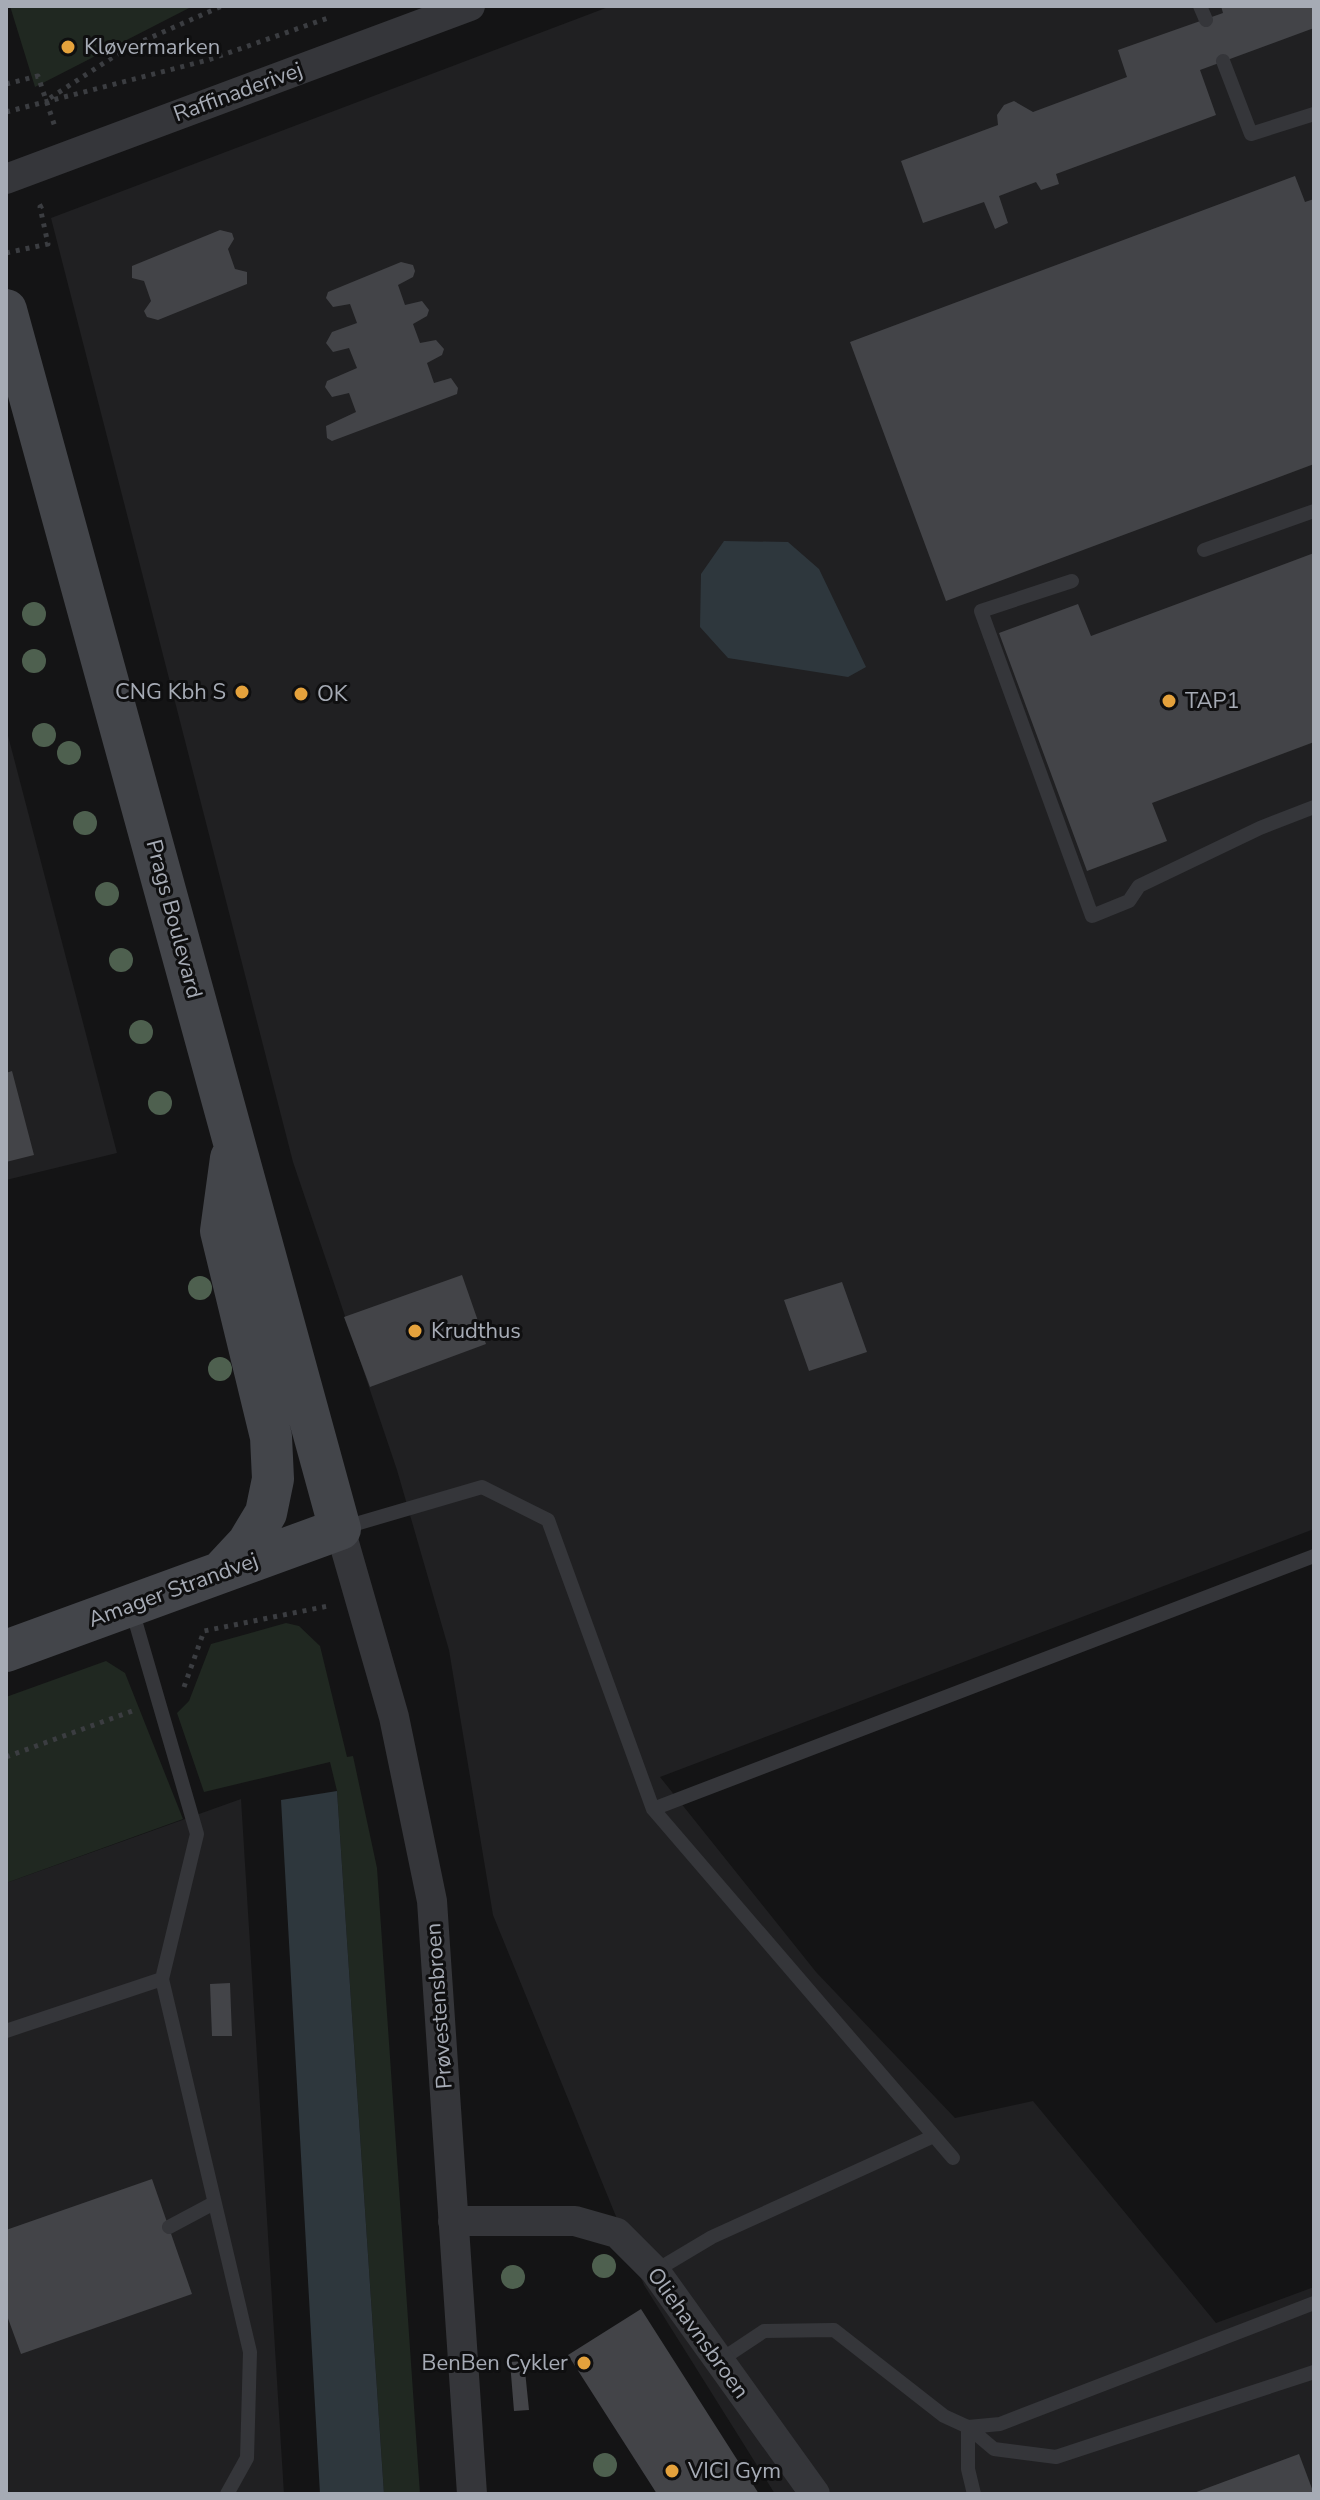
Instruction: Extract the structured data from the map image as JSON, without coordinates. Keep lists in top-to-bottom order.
{
  "streets": {
    "street": [
      "Raffinaderivej",
      "Prags Boulevard",
      "Amager Strandvej",
      "Prøvestensbroen",
      "Oliehavnsbroen"
    ]
  },
  "crossings": [
    ["Prags Boulevard", "Amager Strandvej"],
    ["Prags Boulevard", "Prøvestensbroen"],
    ["Amager Strandvej", "Prøvestensbroen"],
    ["Prøvestensbroen", "Oliehavnsbroen"]
  ],
  "places": [
    "Kløvermarken",
    "CNG Kbh S",
    "OK",
    "TAP1",
    "Krudthus",
    "BenBen Cykler",
    "VICI Gym"
  ]
}
